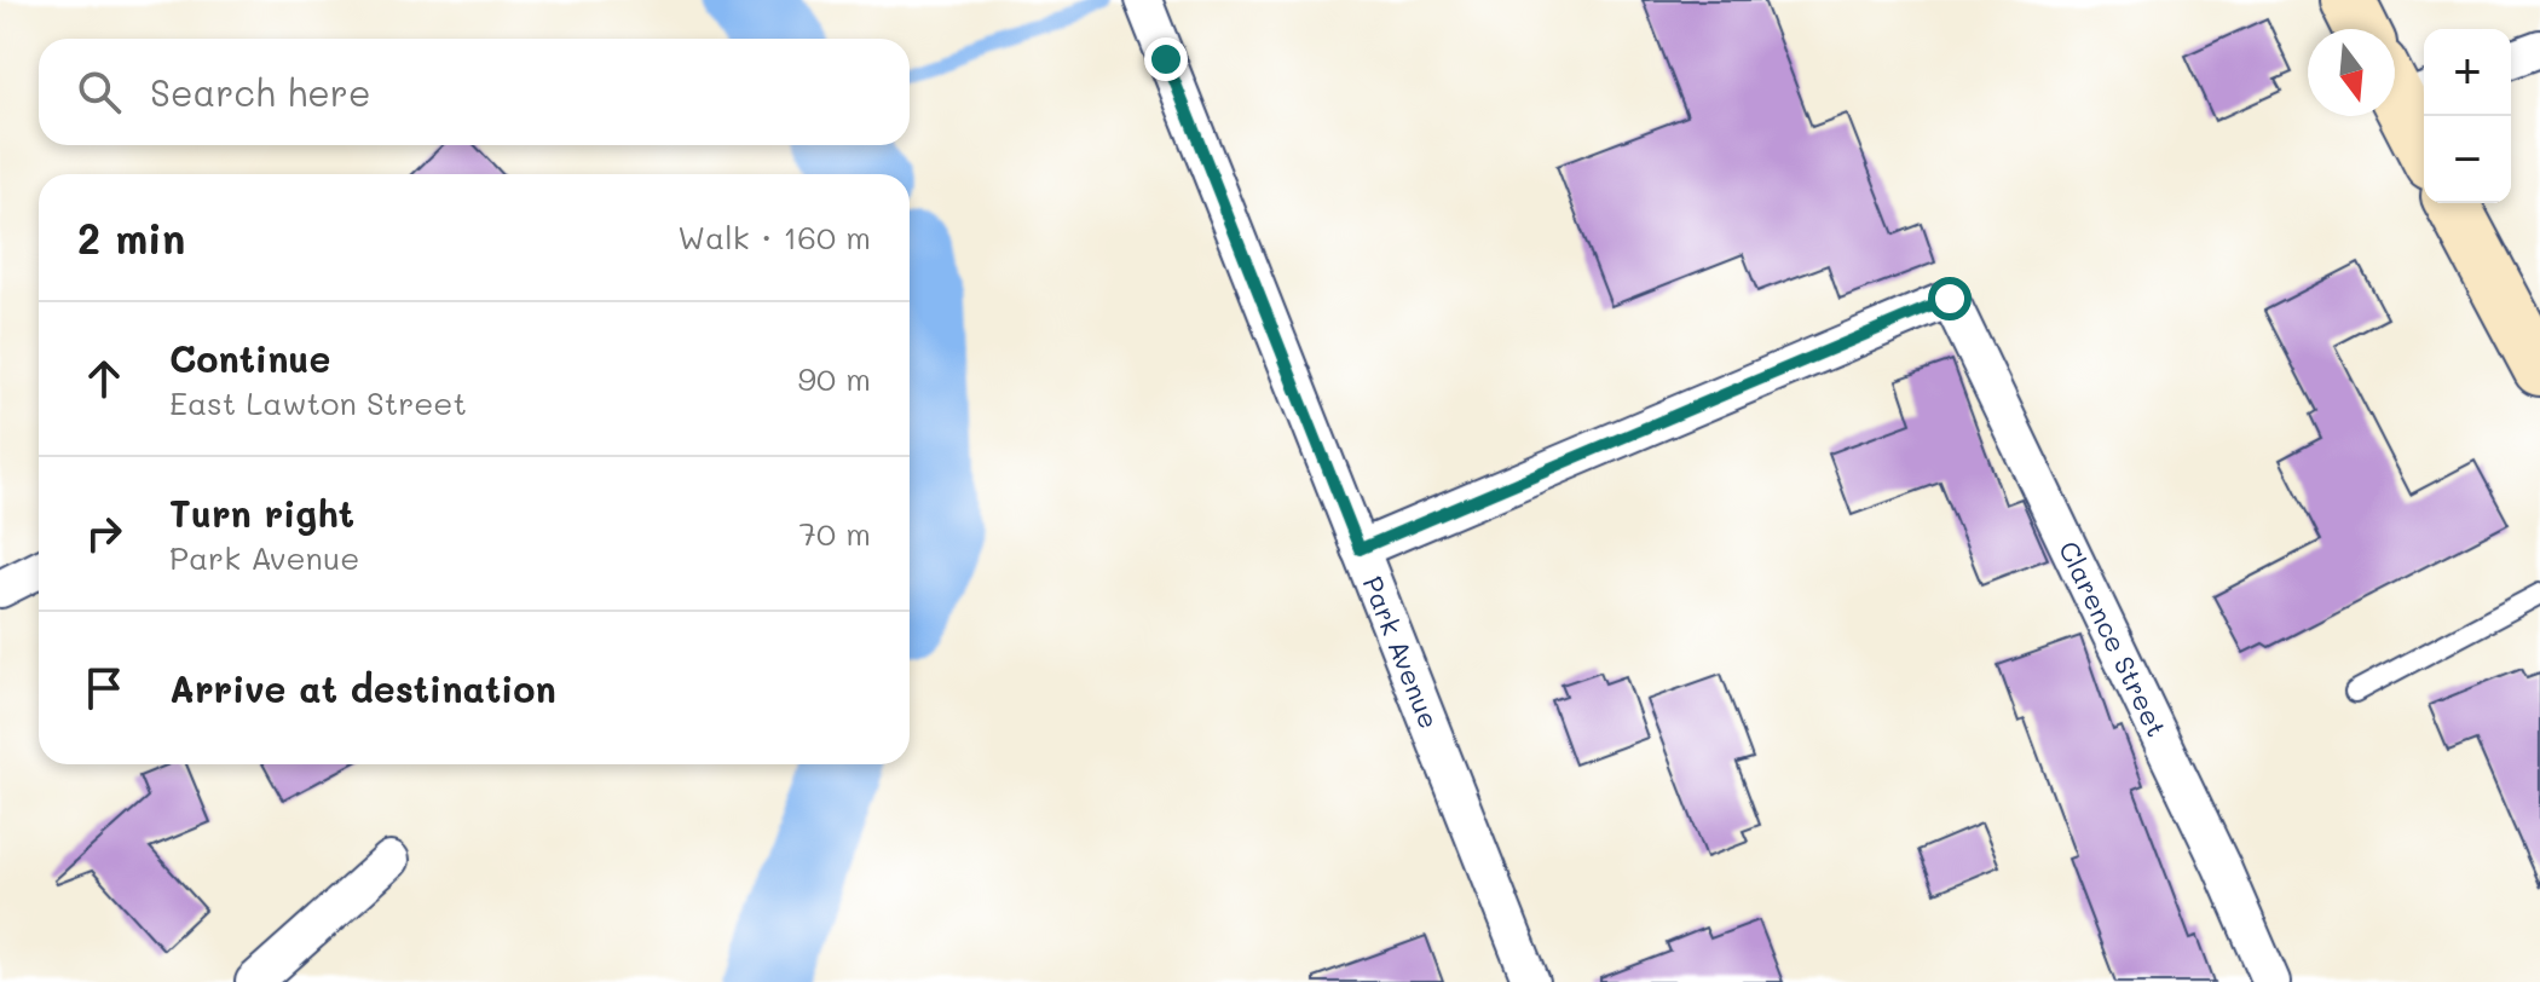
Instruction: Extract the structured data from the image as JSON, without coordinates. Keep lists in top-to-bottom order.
{
  "streets": {
    "street": ["Clarence Street", "Park Avenue"]
  },
  "crossings": [
    ["Clarence Street", "Park Avenue"]
  ],
  "north": "bottom",
  "page": {
    "map_buttons": ["+", "−"],
    "search": "Search here",
    "heading": ["2 min", "Walk · 160 m"],
    "list": [
      ["Continue", "East Lawton Street", "90 m"],
      ["Turn right", "Park Avenue", "70 m"],
      "Arrive at destination"
    ]
  }
}
